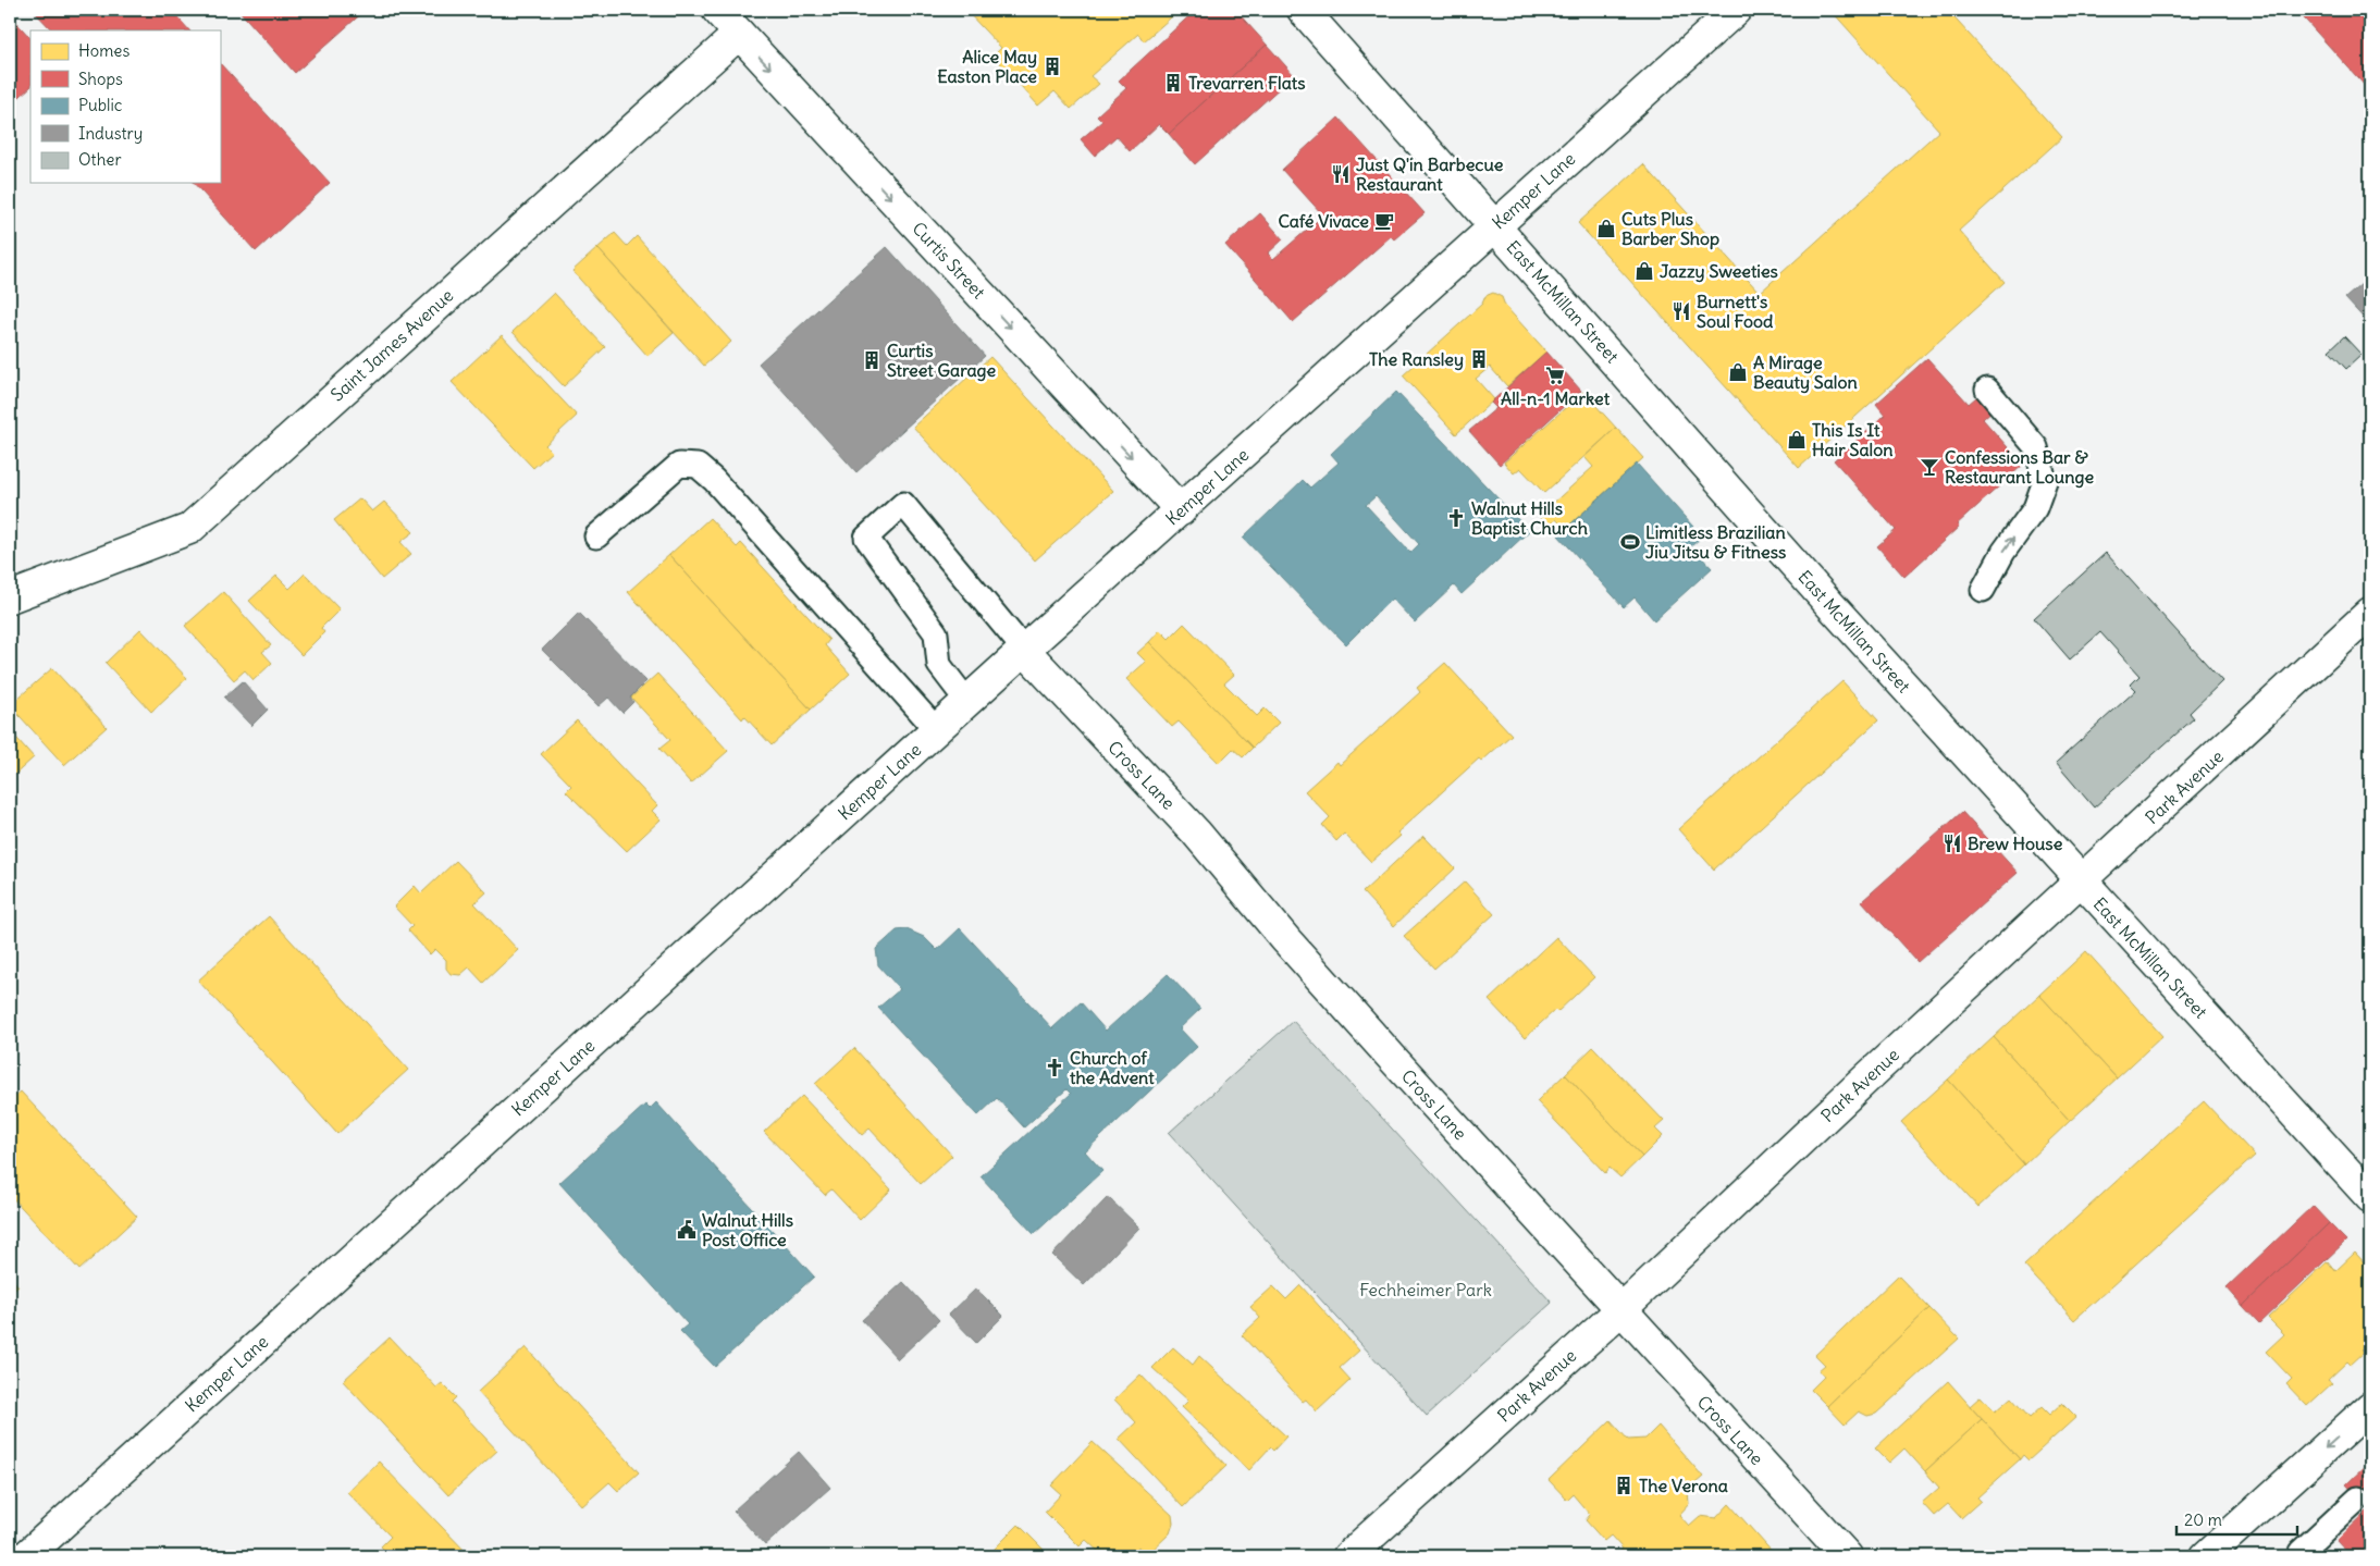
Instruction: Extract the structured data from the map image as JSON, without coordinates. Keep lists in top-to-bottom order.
{
  "streets": {
    "street": [
      "Kemper Lane",
      "Curtis Street",
      "East McMillan Street",
      "Saint James Avenue",
      "Cross Lane",
      "Park Avenue"
    ]
  },
  "crossings": [
    ["Kemper Lane", "Curtis Street"],
    ["Kemper Lane", "East McMillan Street"],
    ["Kemper Lane", "Cross Lane"],
    ["Curtis Street", "Saint James Avenue"],
    ["East McMillan Street", "Park Avenue"],
    ["Cross Lane", "Park Avenue"]
  ],
  "one_way": ["Curtis Street"],
  "parks": ["Fechheimer Park"],
  "places": {
    "building": [
      "Alice May Easton Place",
      "Trevarren Flats",
      "The Ransley",
      "Curtis Street Garage",
      "The Verona"
    ],
    "restaurant": ["Just Q'in Barbecue Restaurant", "Burnett's Soul Food", "Brew House"],
    "cafe": ["Café Vivace"],
    "shop": [
      "Cuts Plus Barber Shop",
      "Jazzy Sweeties",
      "A Mirage Beauty Salon",
      "This Is It Hair Salon"
    ],
    "supermarket": ["All-n-1 Market"],
    "bar": ["Confessions Bar & Restaurant Lounge"],
    "church": ["Walnut Hills Baptist Church", "Church of the Advent"],
    "sports": ["Limitless Brazilian Jiu Jitsu & Fitness"],
    "public building": ["Walnut Hills Post Office"]
  },
  "legend": [
    "Homes",
    "Shops",
    "Public",
    "Industry",
    "Other"
  ],
  "scale_bar": "20 m"
}
